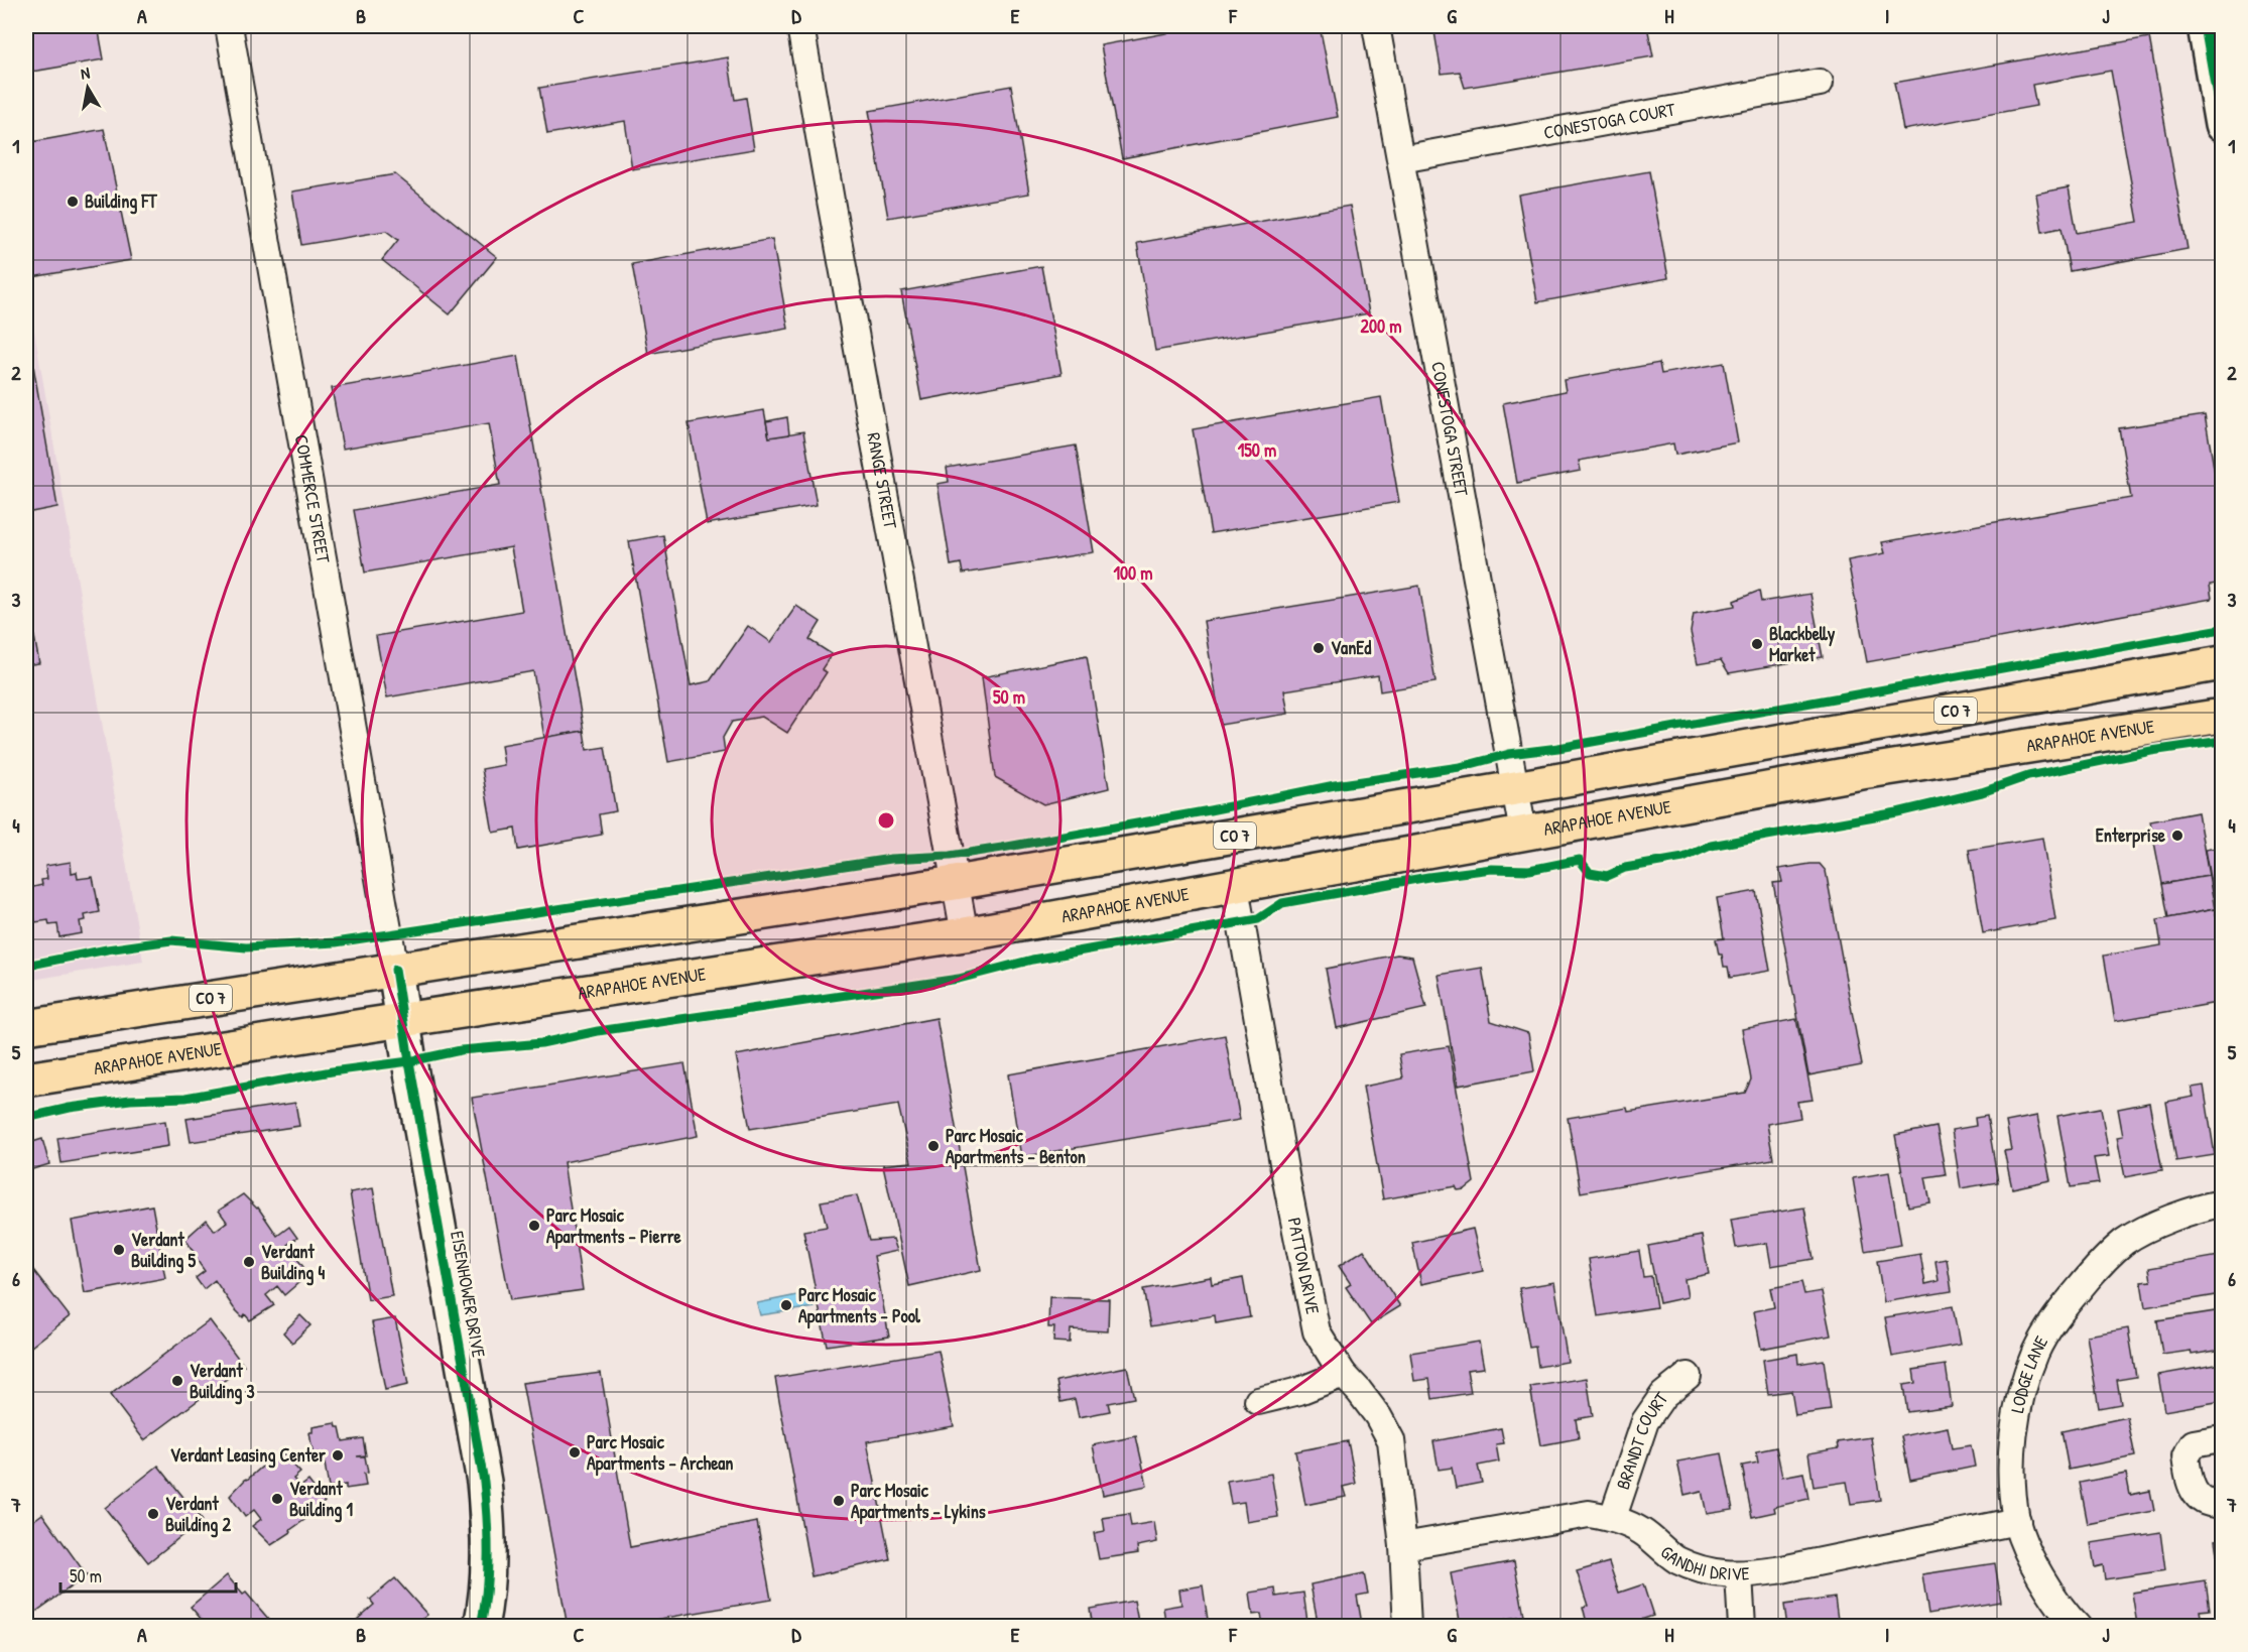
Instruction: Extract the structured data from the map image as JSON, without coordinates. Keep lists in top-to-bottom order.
{
  "streets": {
    "main road": ["CO 7", "ARAPAHOE AVENUE"],
    "street": [
      "CONESTOGA COURT",
      "CONESTOGA STREET",
      "RANGE STREET",
      "COMMERCE STREET",
      "PATTON DRIVE",
      "EISENHOWER DRIVE",
      "LODGE LANE",
      "BRANDT COURT",
      "GANDHI DRIVE"
    ]
  },
  "crossings": [
    ["CONESTOGA COURT", "CONESTOGA STREET"],
    ["CONESTOGA STREET", "CO 7"],
    ["CONESTOGA STREET", "ARAPAHOE AVENUE"],
    ["RANGE STREET", "CO 7"],
    ["RANGE STREET", "ARAPAHOE AVENUE"],
    ["COMMERCE STREET", "CO 7"],
    ["COMMERCE STREET", "EISENHOWER DRIVE"],
    ["CO 7", "EISENHOWER DRIVE"],
    ["ARAPAHOE AVENUE", "PATTON DRIVE"],
    ["ARAPAHOE AVENUE", "EISENHOWER DRIVE"],
    ["PATTON DRIVE", "GANDHI DRIVE"],
    ["LODGE LANE", "GANDHI DRIVE"],
    ["BRANDT COURT", "GANDHI DRIVE"]
  ],
  "places": [
    "Building FT",
    "Blackbelly Market",
    "VanEd",
    "Enterprise",
    "Parc Mosaic Apartments - Benton",
    "Parc Mosaic Apartments - Pierre",
    "Verdant Building 5",
    "Verdant Building 4",
    "Parc Mosaic Apartments - Pool",
    "Verdant Building 3",
    "Parc Mosaic Apartments - Archean",
    "Verdant Leasing Center",
    "Verdant Building 1",
    "Parc Mosaic Apartments - Lykins",
    "Verdant Building 2"
  ],
  "scale_bar": "50 m",
  "north": "top",
  "grid": {
    "columns": [
      "A",
      "B",
      "C",
      "D",
      "E",
      "F",
      "G",
      "H",
      "I",
      "J"
    ],
    "rows": [
      "1",
      "2",
      "3",
      "4",
      "5",
      "6",
      "7"
    ]
  },
  "rings": [
    "200 m",
    "150 m",
    "100 m",
    "50 m"
  ]
}
